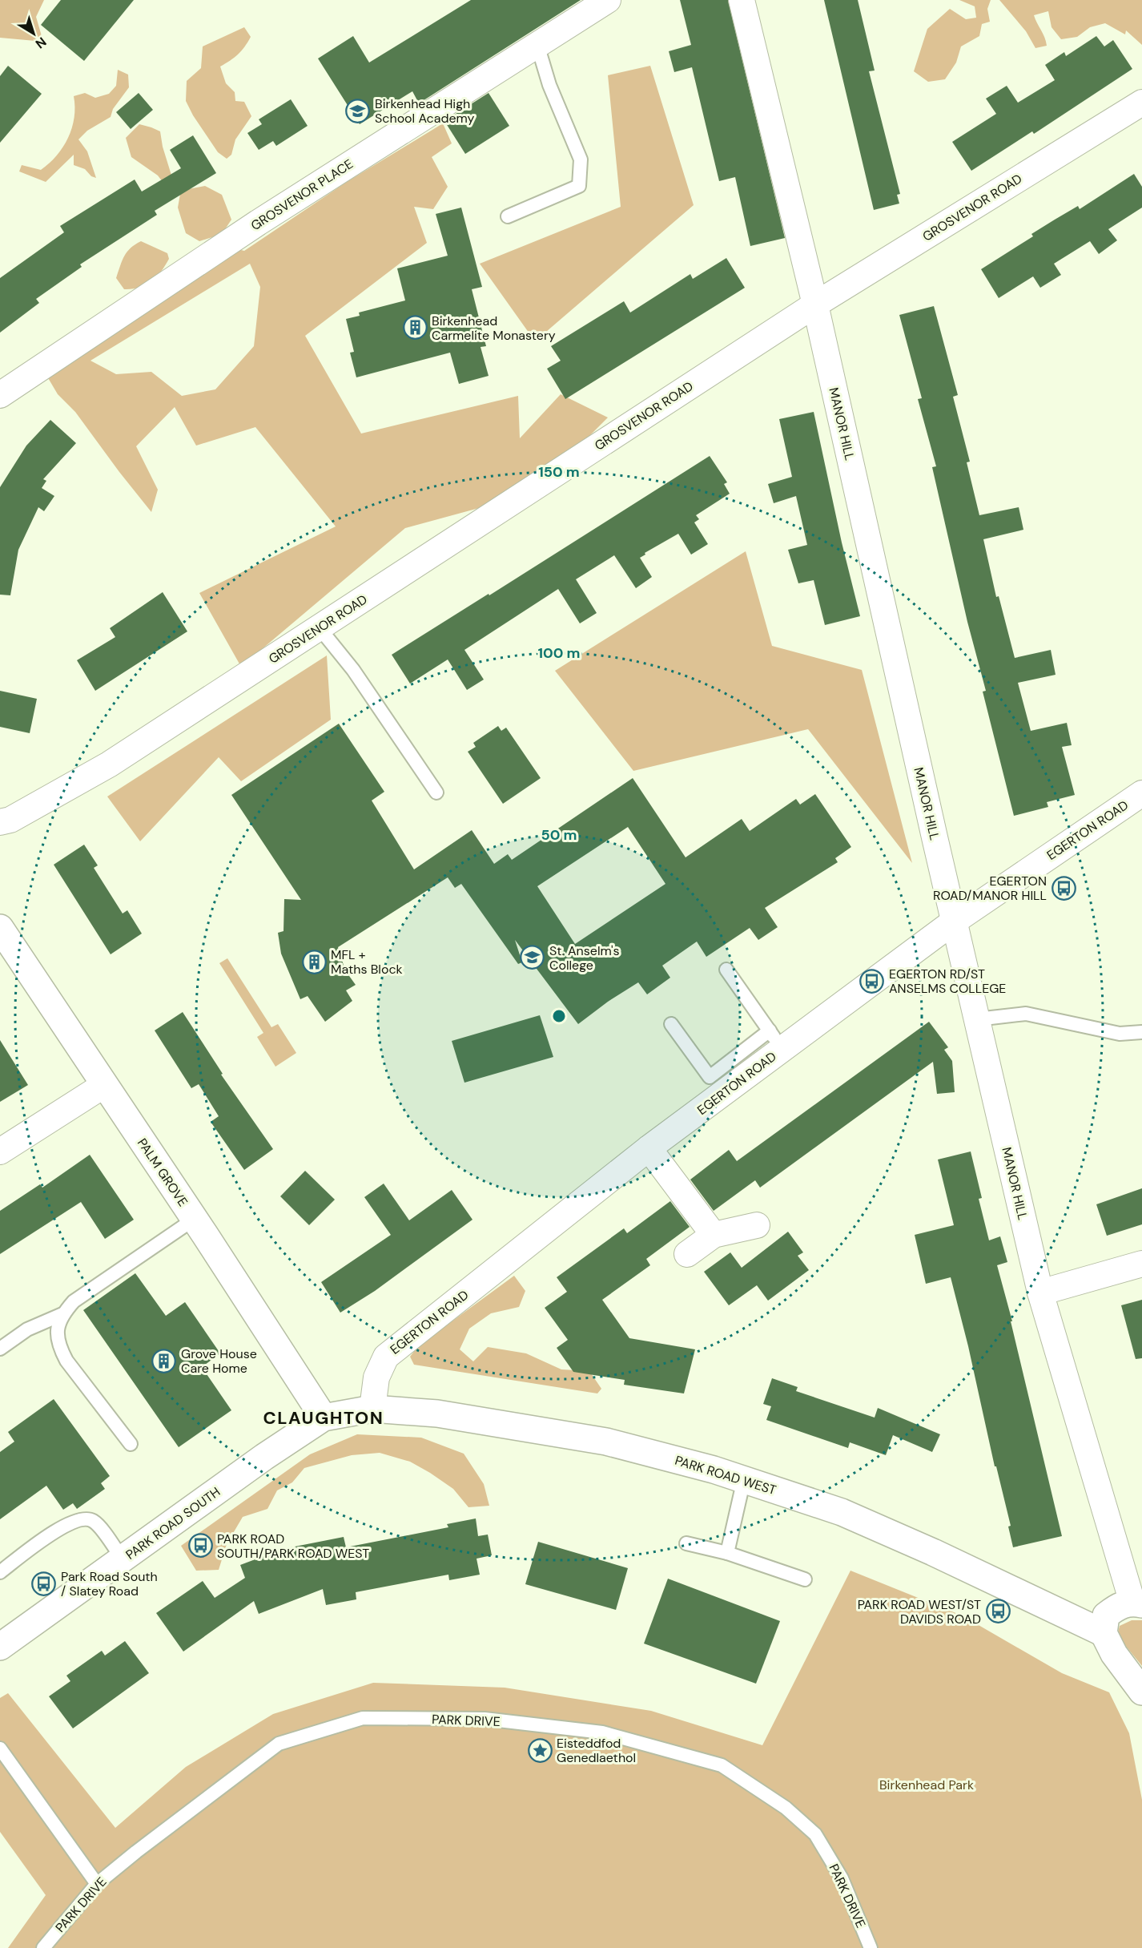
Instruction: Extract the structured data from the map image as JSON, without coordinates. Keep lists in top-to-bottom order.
{
  "streets": {
    "street": [
      "GROSVENOR PLACE",
      "GROSVENOR ROAD",
      "MANOR HILL",
      "EGERTON ROAD",
      "PALM GROVE",
      "PARK ROAD WEST",
      "PARK ROAD SOUTH"
    ],
    "lane": ["PARK DRIVE"]
  },
  "crossings": [
    ["GROSVENOR ROAD", "MANOR HILL"],
    ["MANOR HILL", "EGERTON ROAD"],
    ["EGERTON ROAD", "PARK ROAD WEST"],
    ["PALM GROVE", "PARK ROAD WEST"],
    ["PALM GROVE", "PARK ROAD SOUTH"],
    ["PARK ROAD WEST", "PARK ROAD SOUTH"]
  ],
  "districts": ["CLAUGHTON"],
  "parks": ["Birkenhead Park"],
  "places": {
    "school or university": ["Birkenhead High School Academy", "St. Anselm's College"],
    "building": ["Birkenhead Carmelite Monastery", "MFL + Maths Block", "Grove House Care Home"],
    "bus stop": [
      "EGERTON ROAD/MANOR HILL",
      "EGERTON RD/ST ANSELMS COLLEGE",
      "PARK ROAD SOUTH/PARK ROAD WEST",
      "Park Road South / Slatey Road",
      "PARK ROAD WEST/ST DAVIDS ROAD"
    ],
    "place": ["Eisteddfod Genedlaethol"]
  },
  "north": "bottom right",
  "rings": ["150 m", "100 m", "50 m"]
}
